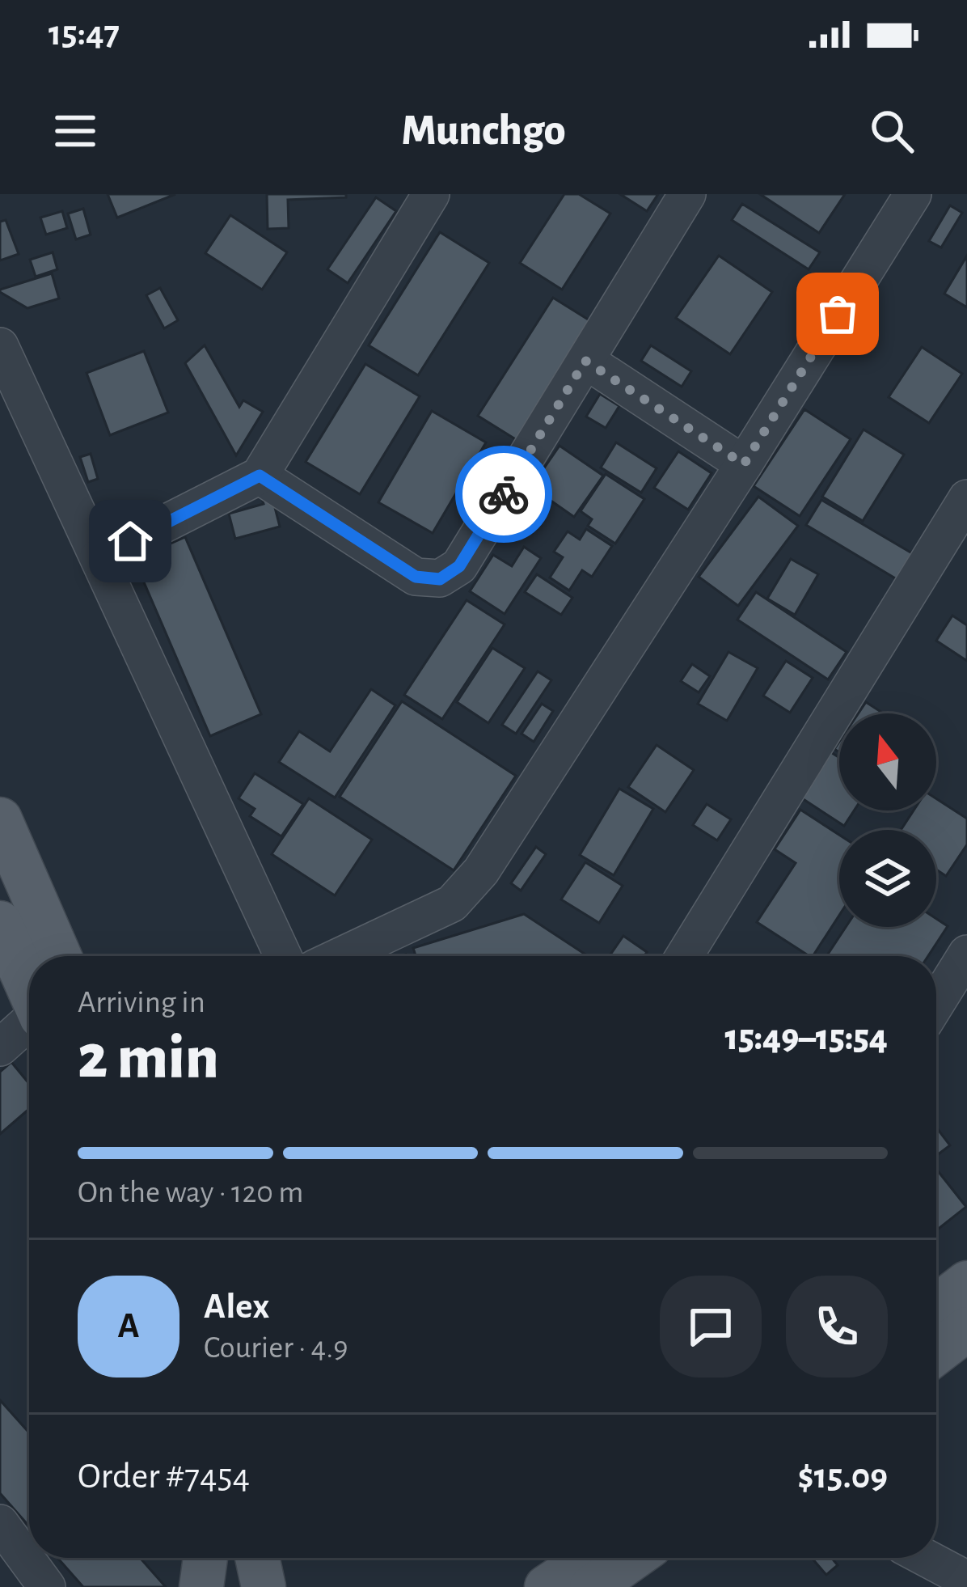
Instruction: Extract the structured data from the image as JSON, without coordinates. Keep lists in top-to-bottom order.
{
  "north": "top",
  "page": {
    "status": "15:47",
    "header": "Munchgo",
    "heading": ["2 min", "Arriving in", "15:49–15:54"],
    "panel": [
      "Alex",
      "Courier · 4.9",
      "Order #7454",
      "$15.09"
    ],
    "bar": "On the way · 120 m",
    "round": "A"
  }
}
